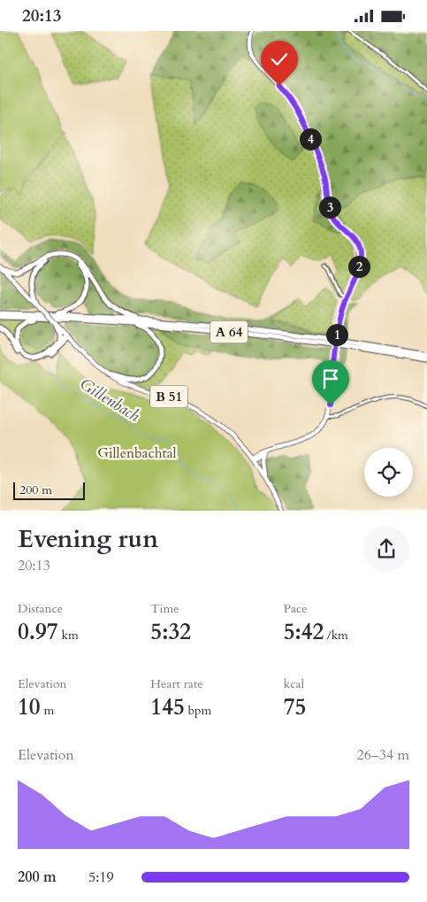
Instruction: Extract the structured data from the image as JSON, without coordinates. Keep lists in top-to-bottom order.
{
  "streets": {
    "highway": ["A 64"],
    "main road": ["B 51"]
  },
  "crossings": [
    ["A 64", "B 51"]
  ],
  "water": ["Gillenbach"],
  "parks": ["Gillenbachtal"],
  "scale_bar": "200 m",
  "page": {
    "status": "20:13",
    "pins": [
      "4",
      "3",
      "2",
      "1"
    ],
    "scale": "200 m",
    "heading": ["Evening run", "20:13"],
    "stats": [
      ["Distance", "0.97 km"],
      ["Time", "5:32"],
      ["Pace", "5:42 /km"],
      ["Elevation", "10 m"],
      ["Heart rate", "145 bpm"],
      ["kcal", "75"]
    ],
    "chart": ["Elevation", "26–34 m"],
    "list": [
      {
        "name": "200 m",
        "note": "5:19"
      }
    ]
  }
}
